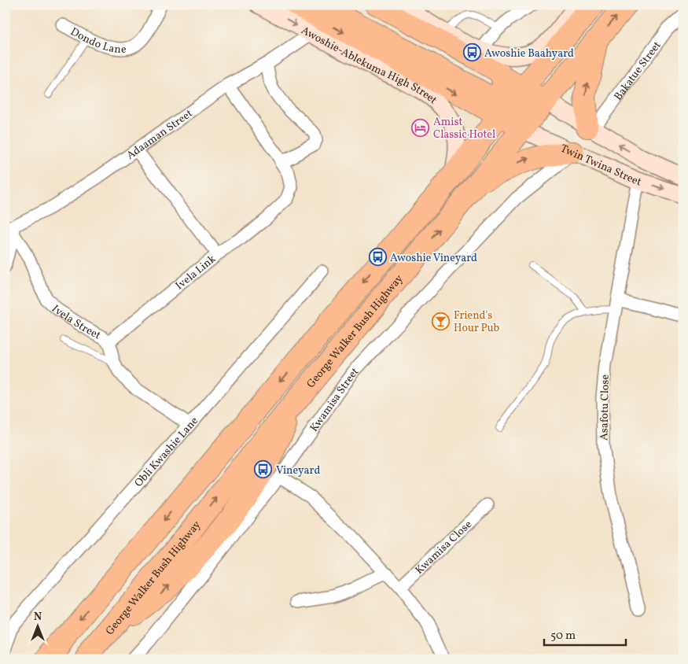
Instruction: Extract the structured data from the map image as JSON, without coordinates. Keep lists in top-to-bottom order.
{
  "streets": {
    "highway": ["George Walker Bush Highway"],
    "main road": ["Awoshie-Ablekuma High Street"],
    "street": [
      "Dondo Lane",
      "Bakatue Street",
      "Adaaman Street",
      "Twin Twina Street",
      "Ivela Link",
      "Ivela Street",
      "Kwamisa Street",
      "Asafotu Close",
      "Obli Kwashie Lane",
      "Kwamisa Close"
    ]
  },
  "crossings": [
    ["Awoshie-Ablekuma High Street", "Adaaman Street"],
    ["Awoshie-Ablekuma High Street", "Twin Twina Street"],
    ["Awoshie-Ablekuma High Street", "George Walker Bush Highway"],
    ["Bakatue Street", "Twin Twina Street"],
    ["Adaaman Street", "Ivela Link"],
    ["Adaaman Street", "Ivela Street"],
    ["Twin Twina Street", "George Walker Bush Highway"],
    ["Twin Twina Street", "Kwamisa Street"],
    ["Twin Twina Street", "Asafotu Close"],
    ["Ivela Link", "Ivela Street"],
    ["Ivela Street", "Obli Kwashie Lane"]
  ],
  "places": {
    "bus stop": ["Awoshie Baahyard", "Awoshie Vineyard", "Vineyard"],
    "hotel": ["Amist Classic Hotel"],
    "bar": ["Friend's Hour Pub"]
  },
  "scale_bar": "50 m",
  "north": "top"
}
